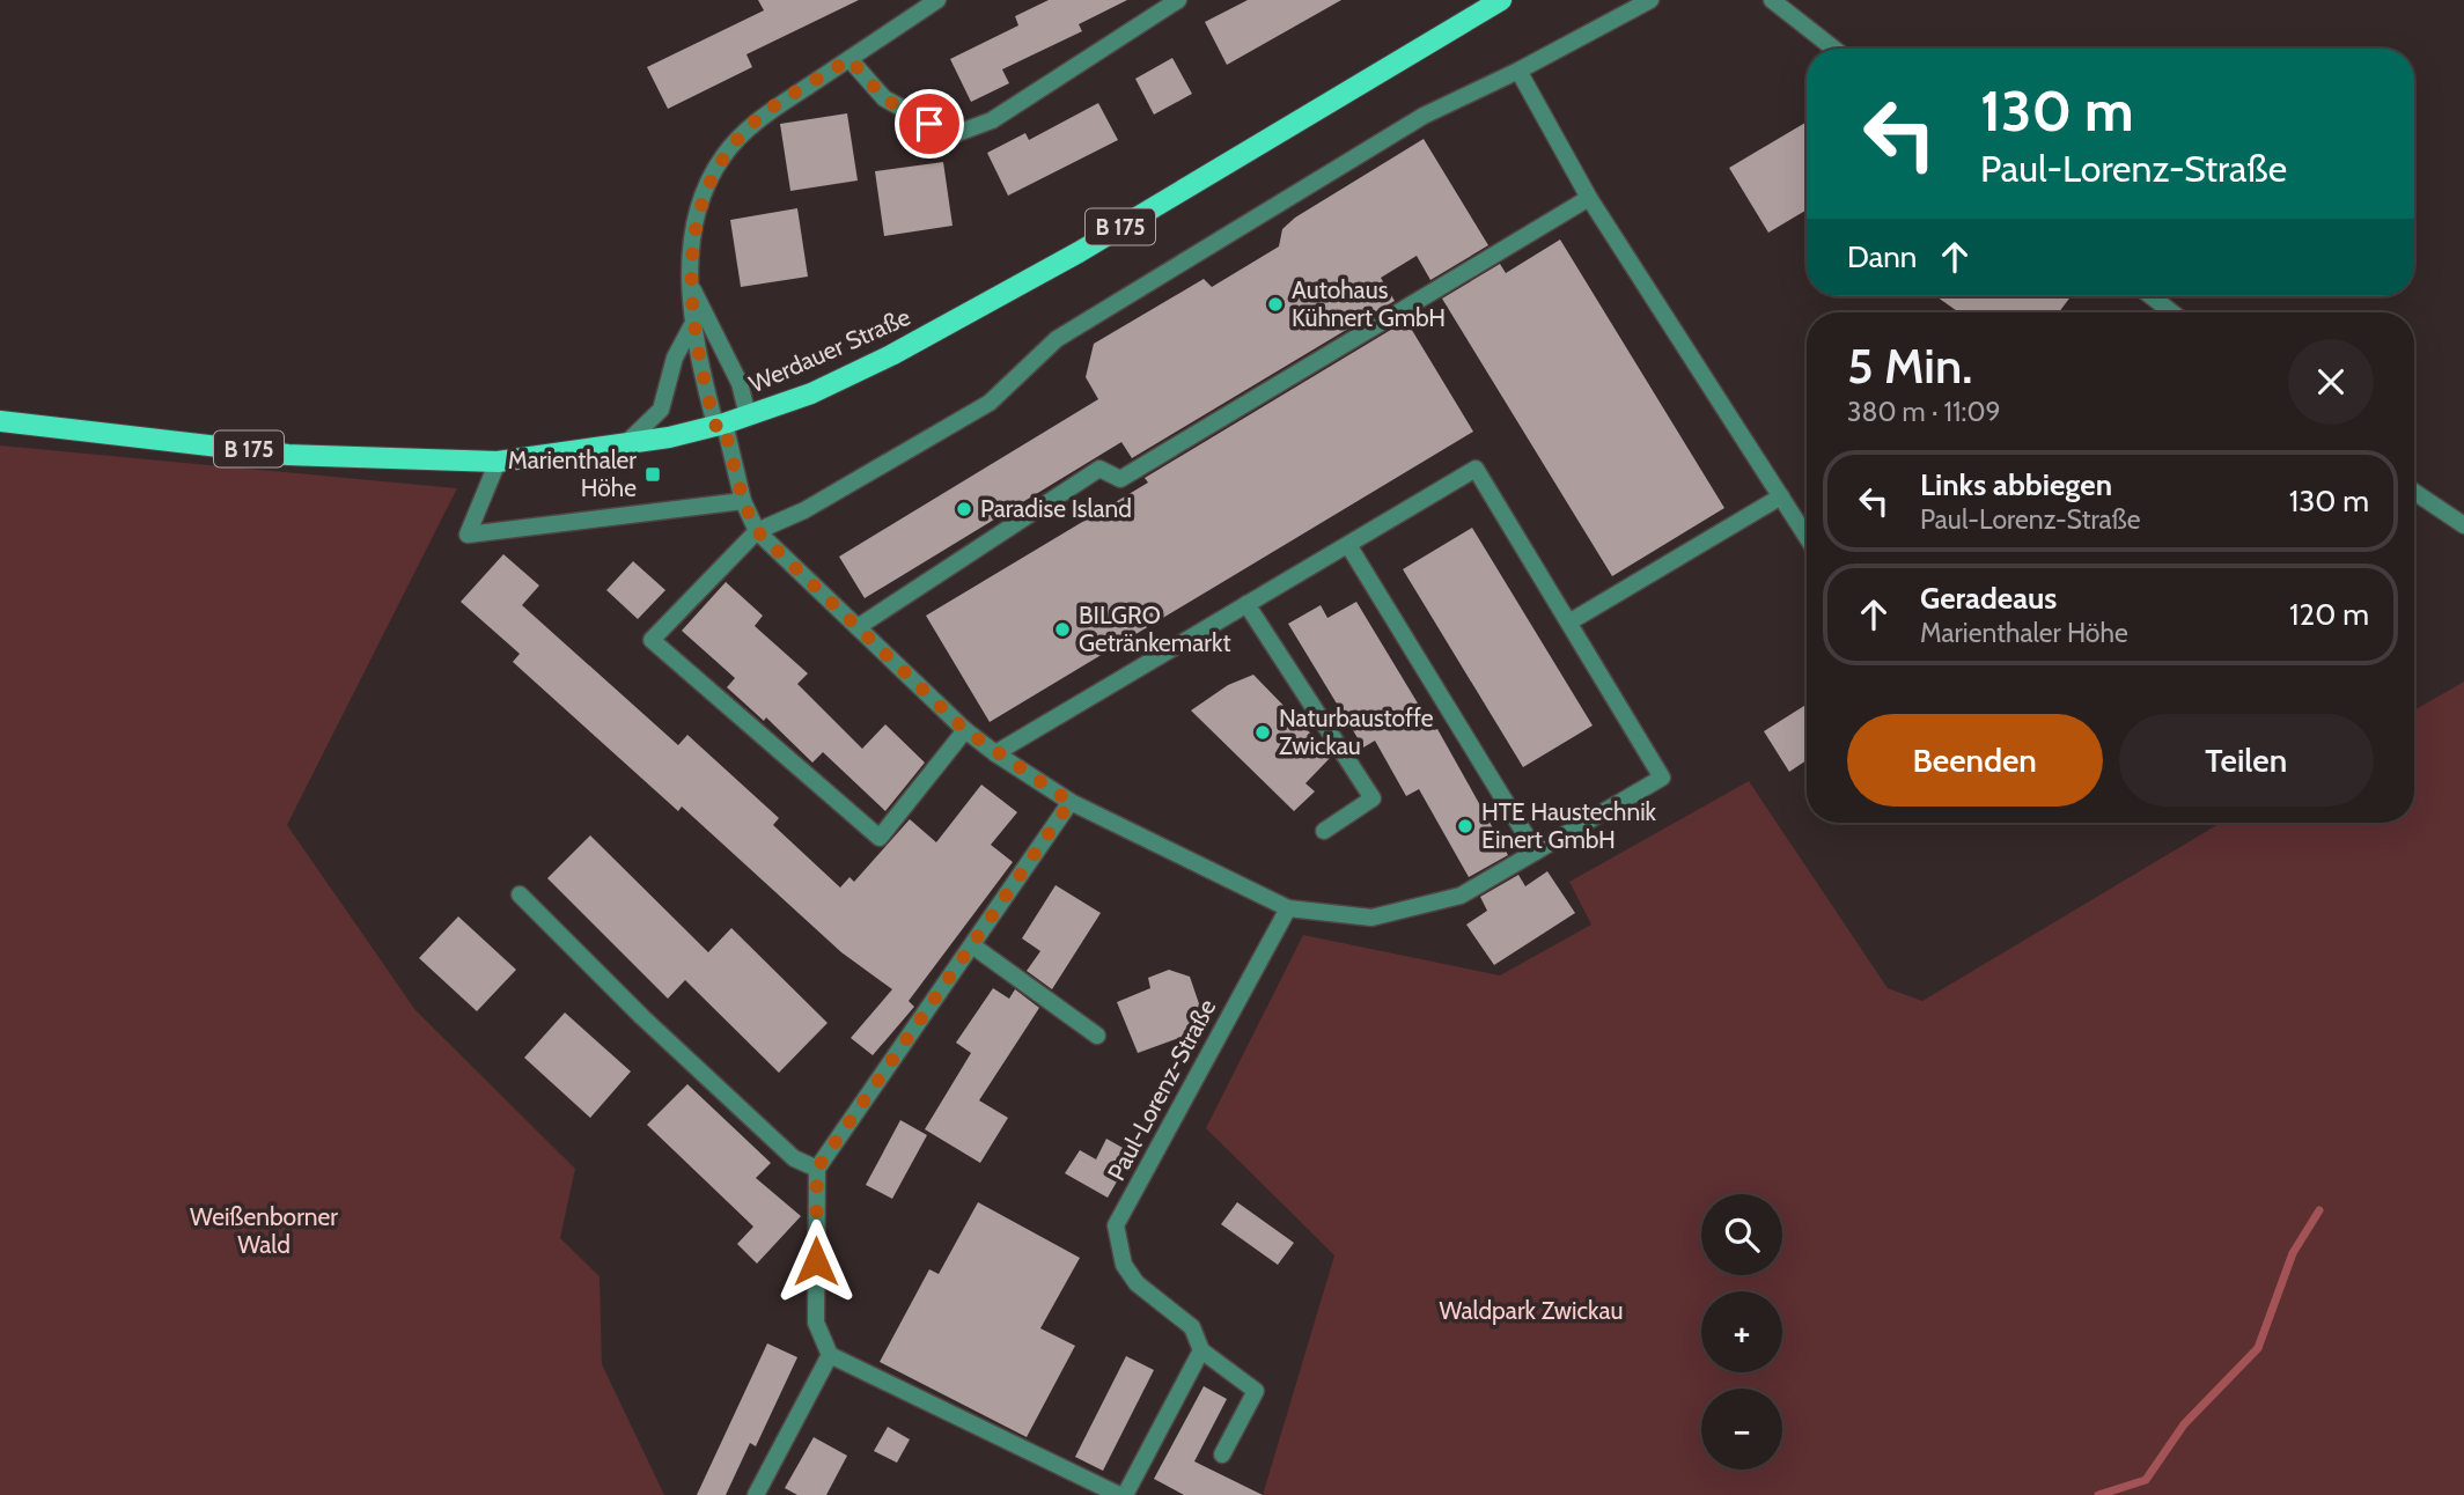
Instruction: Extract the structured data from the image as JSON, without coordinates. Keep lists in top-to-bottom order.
{
  "streets": {
    "main road": ["B 175", "Werdauer Straße"],
    "street": ["Paul-Lorenz-Straße"]
  },
  "parks": ["Weißenborner Wald", "Waldpark Zwickau"],
  "places": {
    "other": [
      "Autohaus Kühnert GmbH",
      "Paradise Island",
      "BILGRO Getränkemarkt",
      "Naturbaustoffe Zwickau",
      "HTE Haustechnik Einert GmbH"
    ],
    "transit": ["Marienthaler Höhe"]
  },
  "page": {
    "turn": ["130 m", "Paul-Lorenz-Straße"],
    "then": "Dann",
    "heading": ["5 Min.", "380 m · 11:09"],
    "list": [
      {
        "name": "Links abbiegen",
        "note": "Paul-Lorenz-Straße",
        "value": "130 m"
      },
      {
        "name": "Geradeaus",
        "note": "Marienthaler Höhe",
        "value": "120 m"
      }
    ],
    "buttons": ["Beenden", "Teilen"],
    "map_buttons": ["+", "−"]
  }
}
